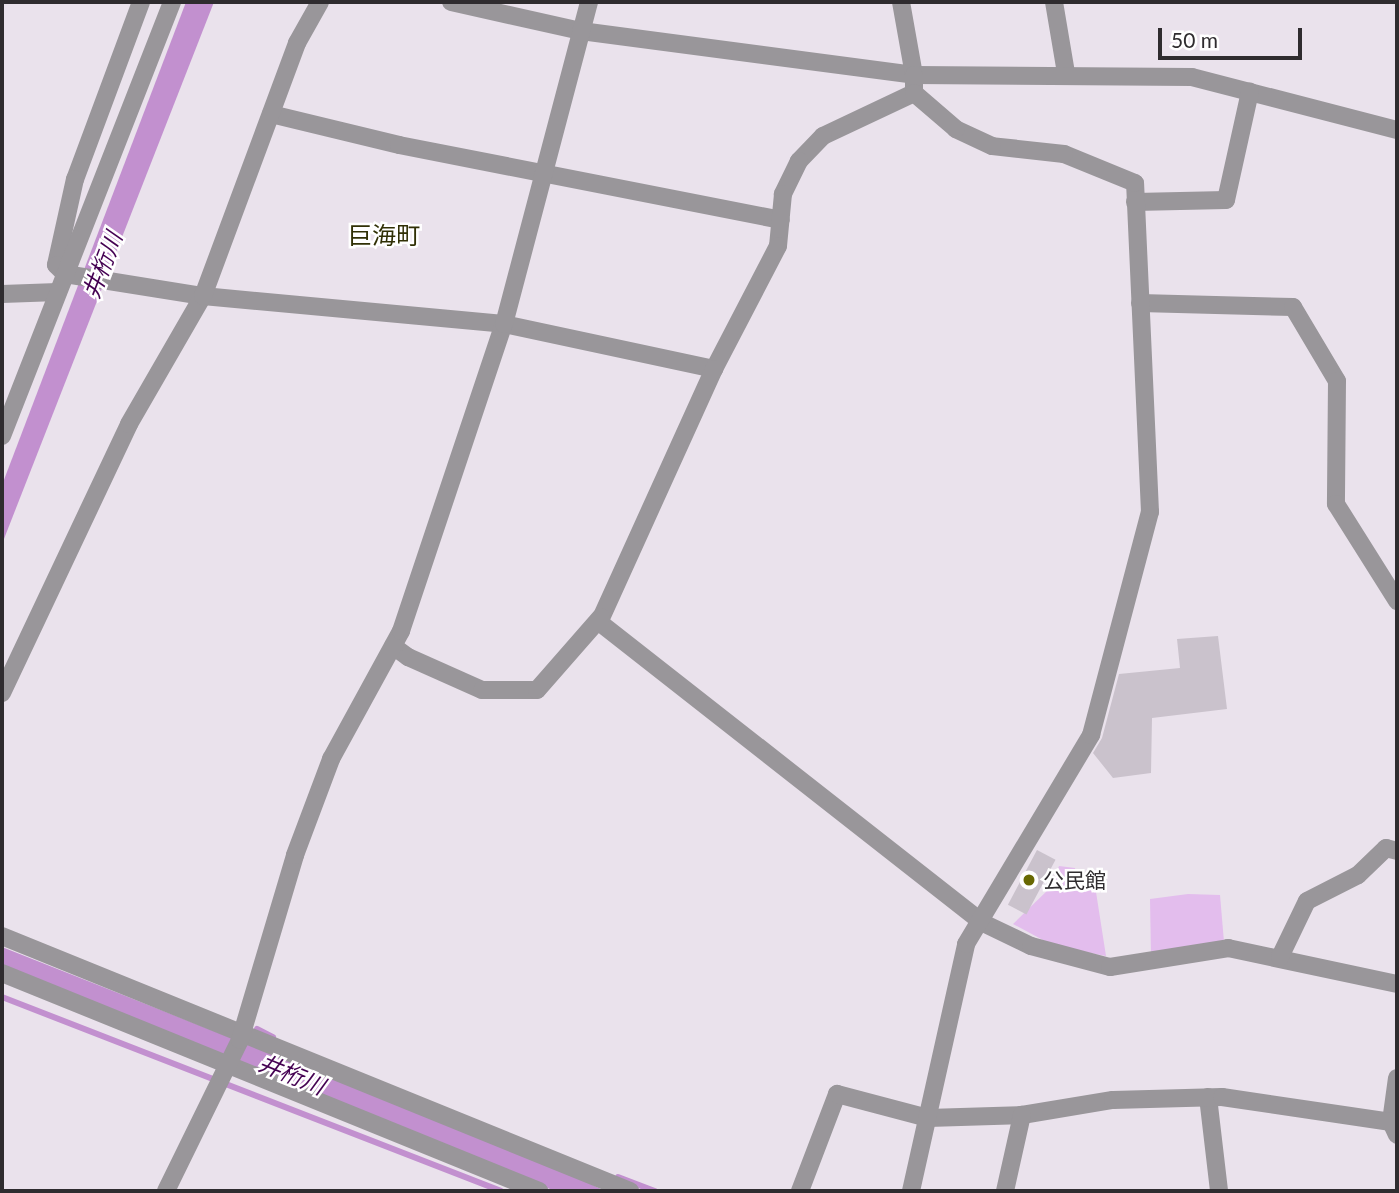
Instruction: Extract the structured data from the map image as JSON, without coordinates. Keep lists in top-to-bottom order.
{
  "districts": ["巨海町"],
  "water": ["井桁川"],
  "places": ["公民館"],
  "scale_bar": "50 m"
}
